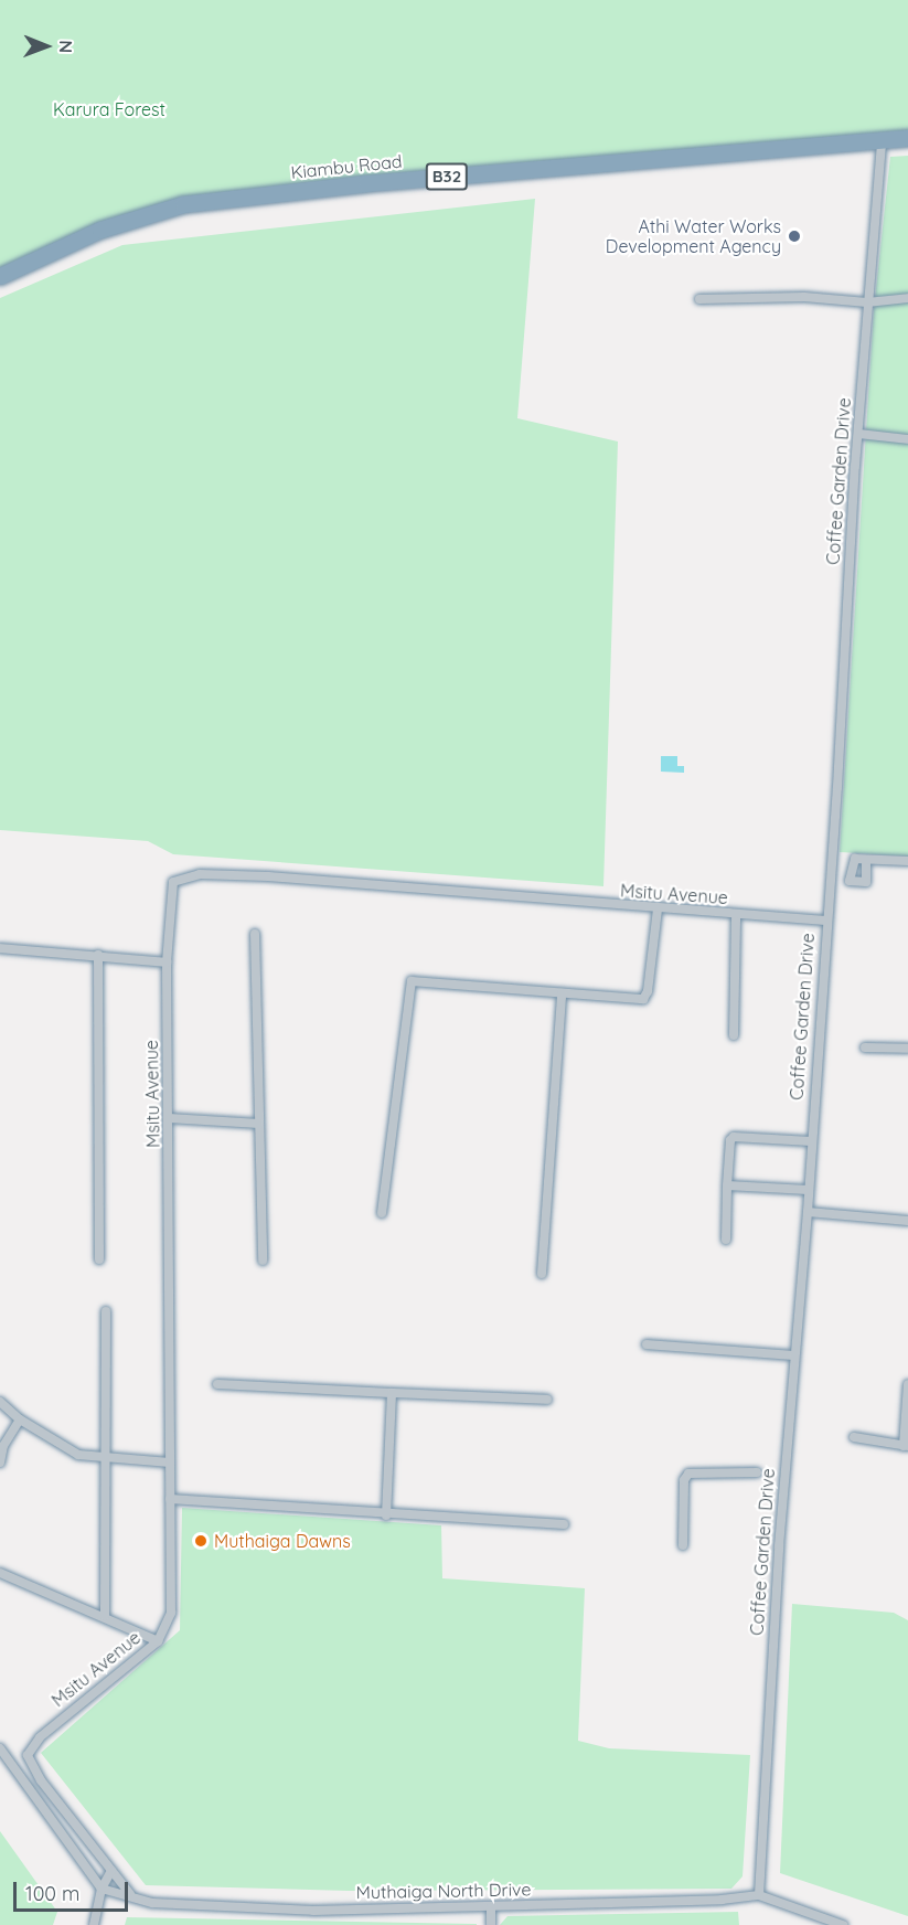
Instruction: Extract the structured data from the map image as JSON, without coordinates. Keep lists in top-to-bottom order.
{
  "streets": {
    "highway": ["Kiambu Road", "B32"],
    "street": ["Coffee Garden Drive", "Msitu Avenue", "Muthaiga North Drive"]
  },
  "crossings": [
    ["Kiambu Road", "Coffee Garden Drive"],
    ["Coffee Garden Drive", "Msitu Avenue"],
    ["Coffee Garden Drive", "Muthaiga North Drive"]
  ],
  "parks": ["Karura Forest"],
  "places": ["Athi Water Works Development Agency", "Muthaiga Dawns"],
  "scale_bar": "100 m",
  "north": "right"
}
